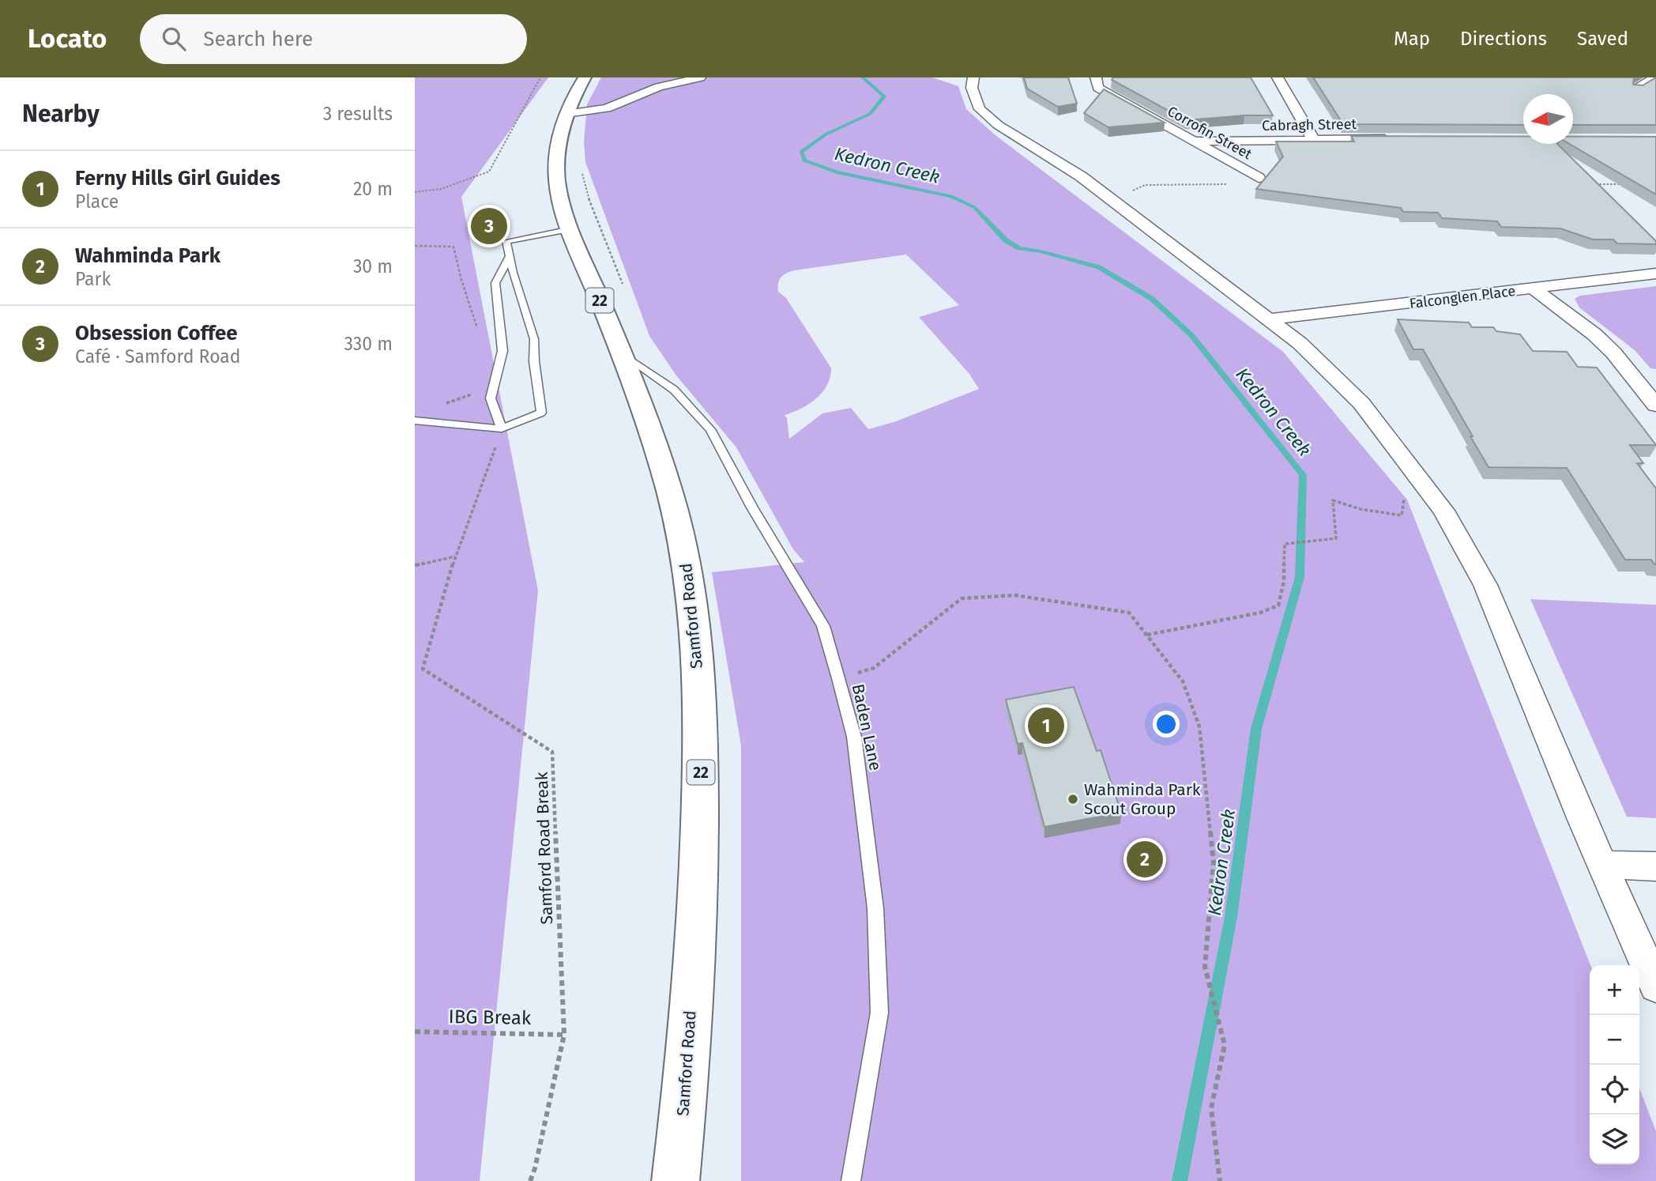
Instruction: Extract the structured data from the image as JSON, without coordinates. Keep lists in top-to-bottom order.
{
  "streets": {
    "main road": ["22", "Samford Road"],
    "street": ["Cabragh Street", "Corrofin Street", "Falconglen Place"],
    "lane": ["Baden Lane"],
    "path": ["Samford Road Break", "IBG Break"]
  },
  "crossings": [
    ["Cabragh Street", "Corrofin Street"],
    ["Samford Road", "Baden Lane"],
    ["Samford Road Break", "IBG Break"]
  ],
  "water": ["Kedron Creek"],
  "places": ["Wahminda Park Scout Group"],
  "north": "left",
  "page": {
    "header": "Locato",
    "search": "Search here",
    "nav": ["Map", "Directions", "Saved"],
    "heading": ["Nearby", "3 results"],
    "list": [
      {
        "mark": "1",
        "name": "Ferny Hills Girl Guides",
        "note": "Place",
        "value": "20 m"
      },
      {
        "mark": "2",
        "name": "Wahminda Park",
        "note": "Park",
        "value": "30 m"
      },
      {
        "mark": "3",
        "name": "Obsession Coffee",
        "note": "Café · Samford Road",
        "value": "330 m"
      }
    ],
    "pins": ["3", "1", "2"],
    "map_buttons": ["+", "−"]
  }
}
